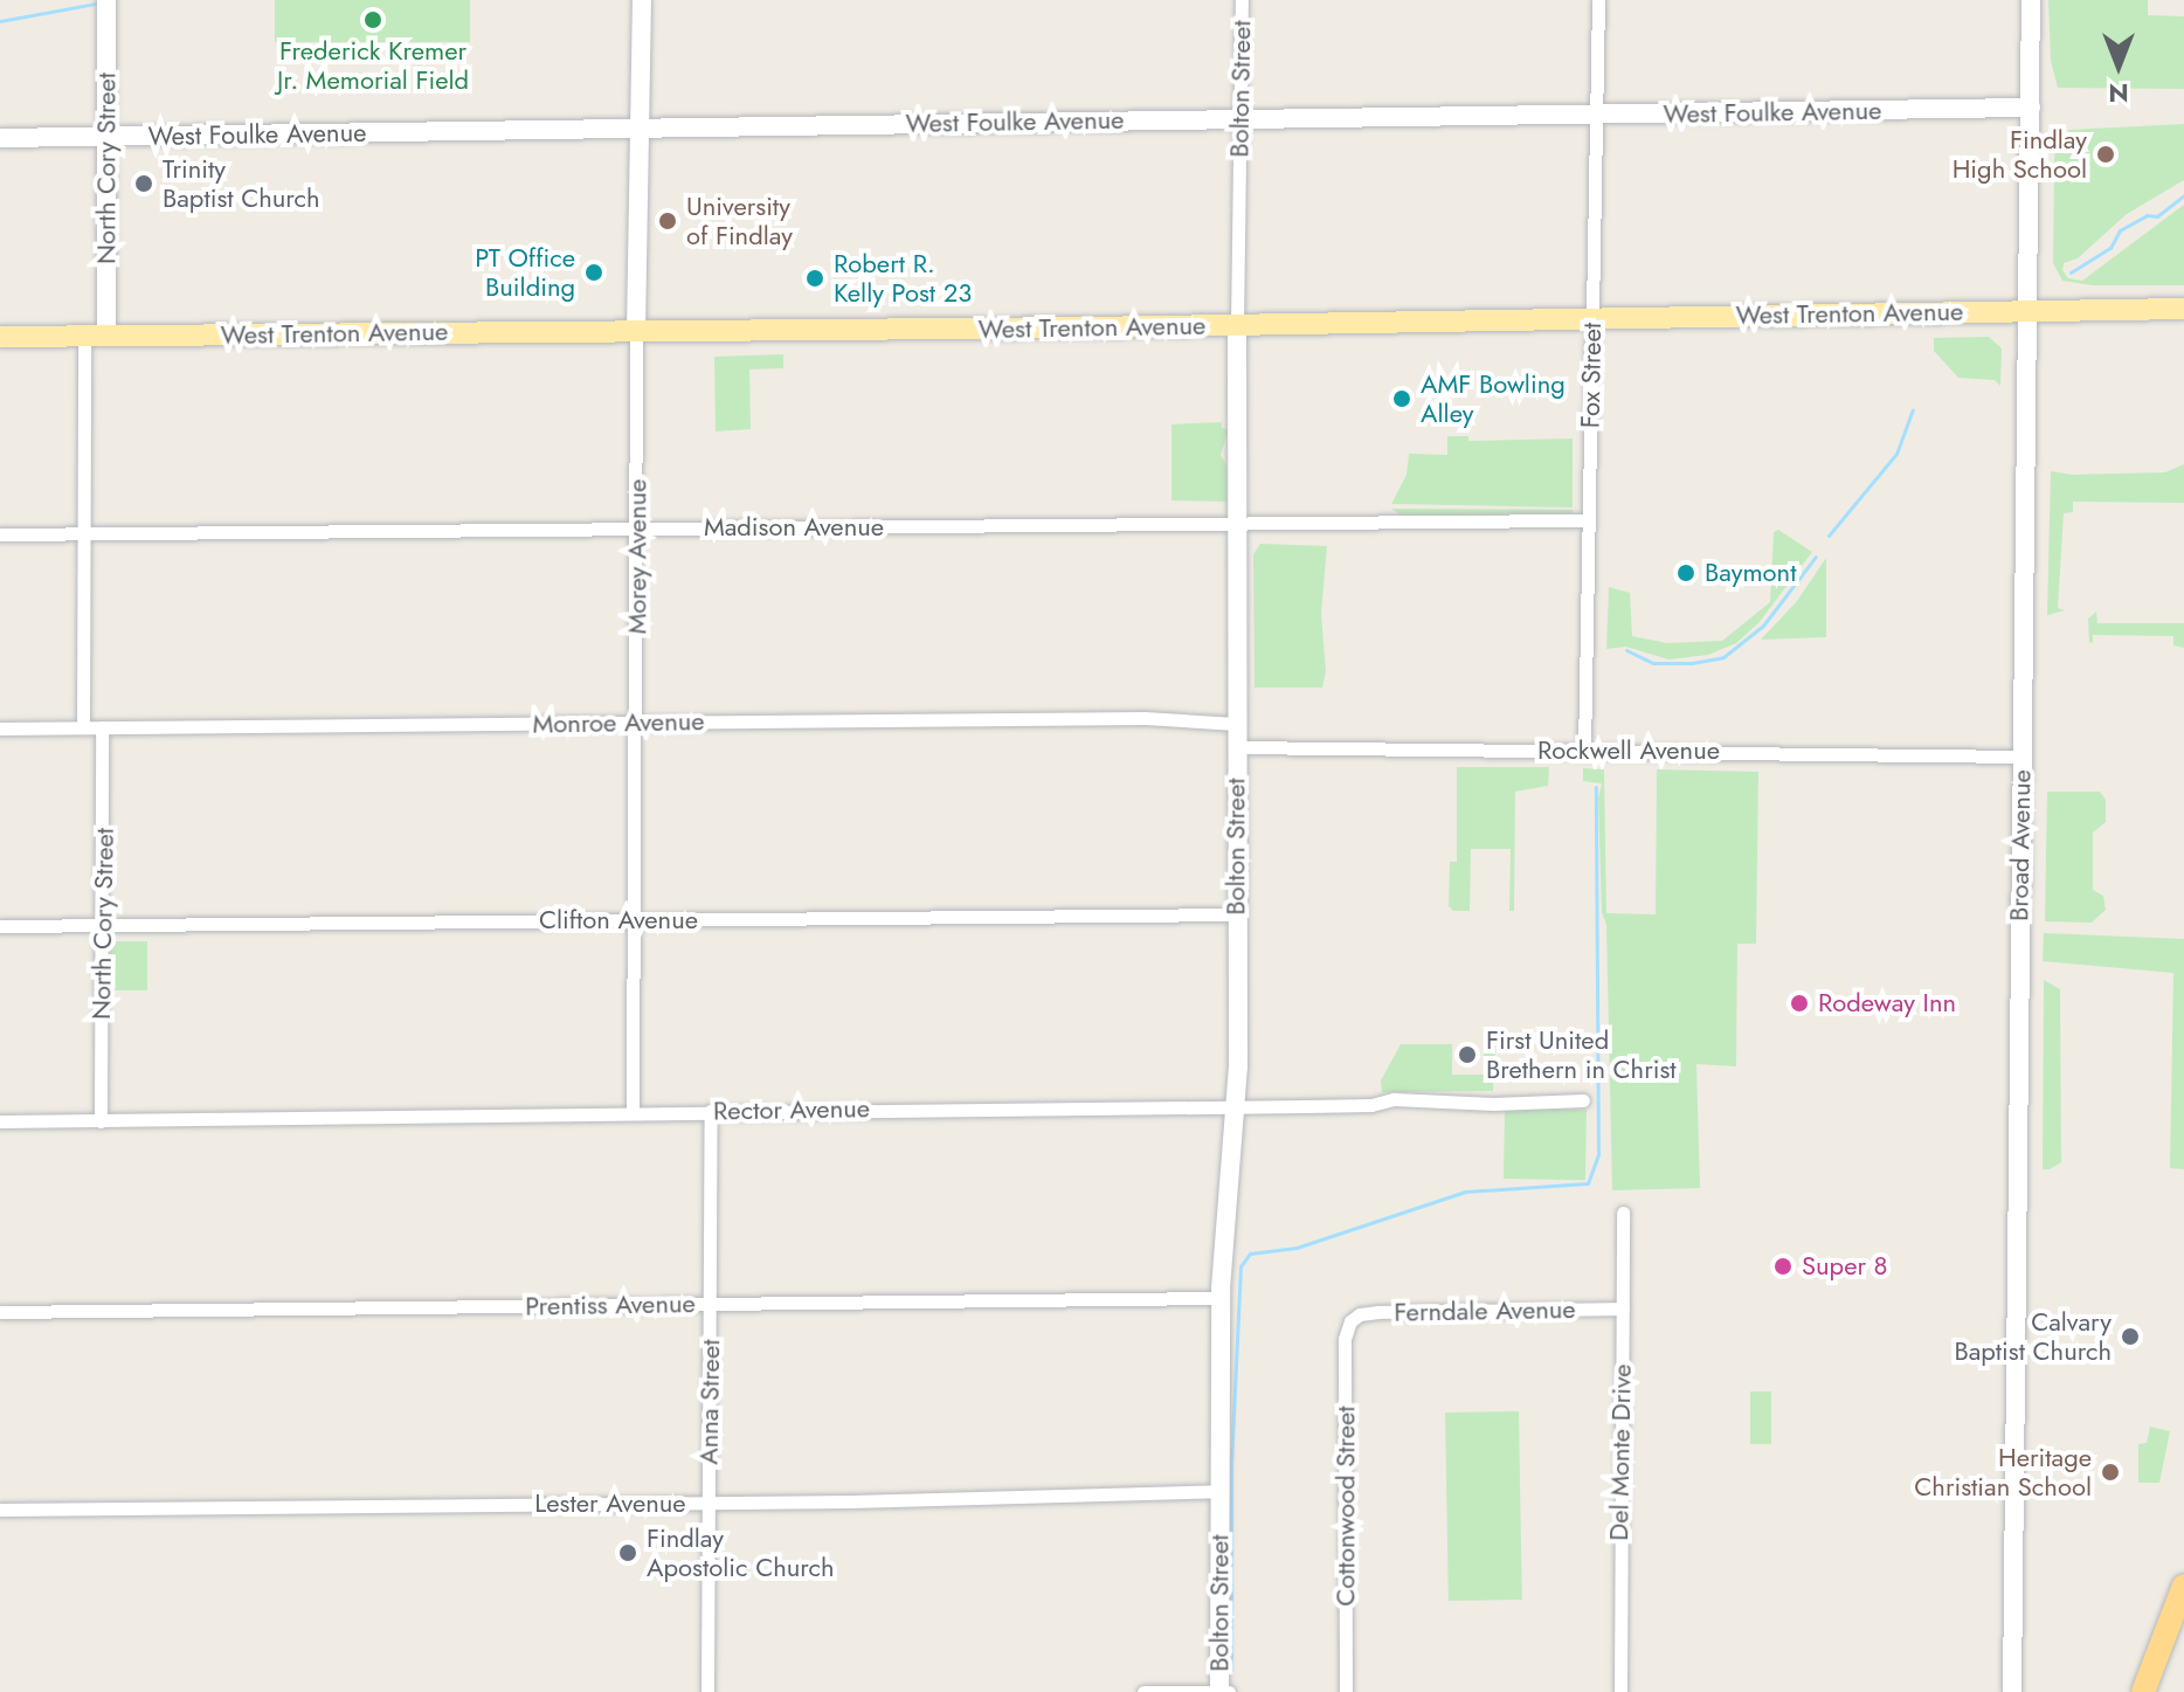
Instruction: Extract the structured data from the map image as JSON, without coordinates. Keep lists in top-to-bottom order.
{
  "streets": {
    "main road": ["West Trenton Avenue"],
    "street": [
      "Bolton Street",
      "West Foulke Avenue",
      "North Cory Street",
      "Fox Street",
      "Madison Avenue",
      "Morey Avenue",
      "Monroe Avenue",
      "Rockwell Avenue",
      "Broad Avenue",
      "Clifton Avenue",
      "Rector Avenue",
      "Prentiss Avenue",
      "Ferndale Avenue",
      "Anna Street",
      "Del Monte Drive",
      "Lester Avenue",
      "Cottonwood Street"
    ]
  },
  "crossings": [
    ["Bolton Street", "West Foulke Avenue"],
    ["Bolton Street", "West Trenton Avenue"],
    ["Bolton Street", "Madison Avenue"],
    ["Bolton Street", "Monroe Avenue"],
    ["Bolton Street", "Rockwell Avenue"],
    ["Bolton Street", "Clifton Avenue"],
    ["Bolton Street", "Rector Avenue"],
    ["Bolton Street", "Prentiss Avenue"],
    ["Bolton Street", "Lester Avenue"],
    ["West Foulke Avenue", "North Cory Street"],
    ["West Foulke Avenue", "Fox Street"],
    ["West Foulke Avenue", "Morey Avenue"],
    ["West Foulke Avenue", "Broad Avenue"],
    ["North Cory Street", "West Trenton Avenue"],
    ["North Cory Street", "Madison Avenue"],
    ["North Cory Street", "Monroe Avenue"],
    ["North Cory Street", "Clifton Avenue"],
    ["North Cory Street", "Rector Avenue"],
    ["West Trenton Avenue", "Fox Street"],
    ["West Trenton Avenue", "Morey Avenue"],
    ["West Trenton Avenue", "Broad Avenue"],
    ["Fox Street", "Madison Avenue"],
    ["Fox Street", "Rockwell Avenue"],
    ["Madison Avenue", "Morey Avenue"],
    ["Morey Avenue", "Monroe Avenue"],
    ["Morey Avenue", "Clifton Avenue"],
    ["Morey Avenue", "Rector Avenue"],
    ["Rockwell Avenue", "Broad Avenue"],
    ["Rector Avenue", "Anna Street"],
    ["Prentiss Avenue", "Anna Street"],
    ["Ferndale Avenue", "Del Monte Drive"],
    ["Ferndale Avenue", "Cottonwood Street"],
    ["Anna Street", "Lester Avenue"]
  ],
  "places": [
    "Frederick Kremer Jr. Memorial Field",
    "Findlay High School",
    "Trinity Baptist Church",
    "University of Findlay",
    "PT Office Building",
    "Robert R. Kelly Post 23",
    "AMF Bowling Alley",
    "Baymont",
    "Rodeway Inn",
    "First United Brethern in Christ",
    "Super 8",
    "Calvary Baptist Church",
    "Heritage Christian School",
    "Findlay Apostolic Church"
  ],
  "north": "bottom"
}
